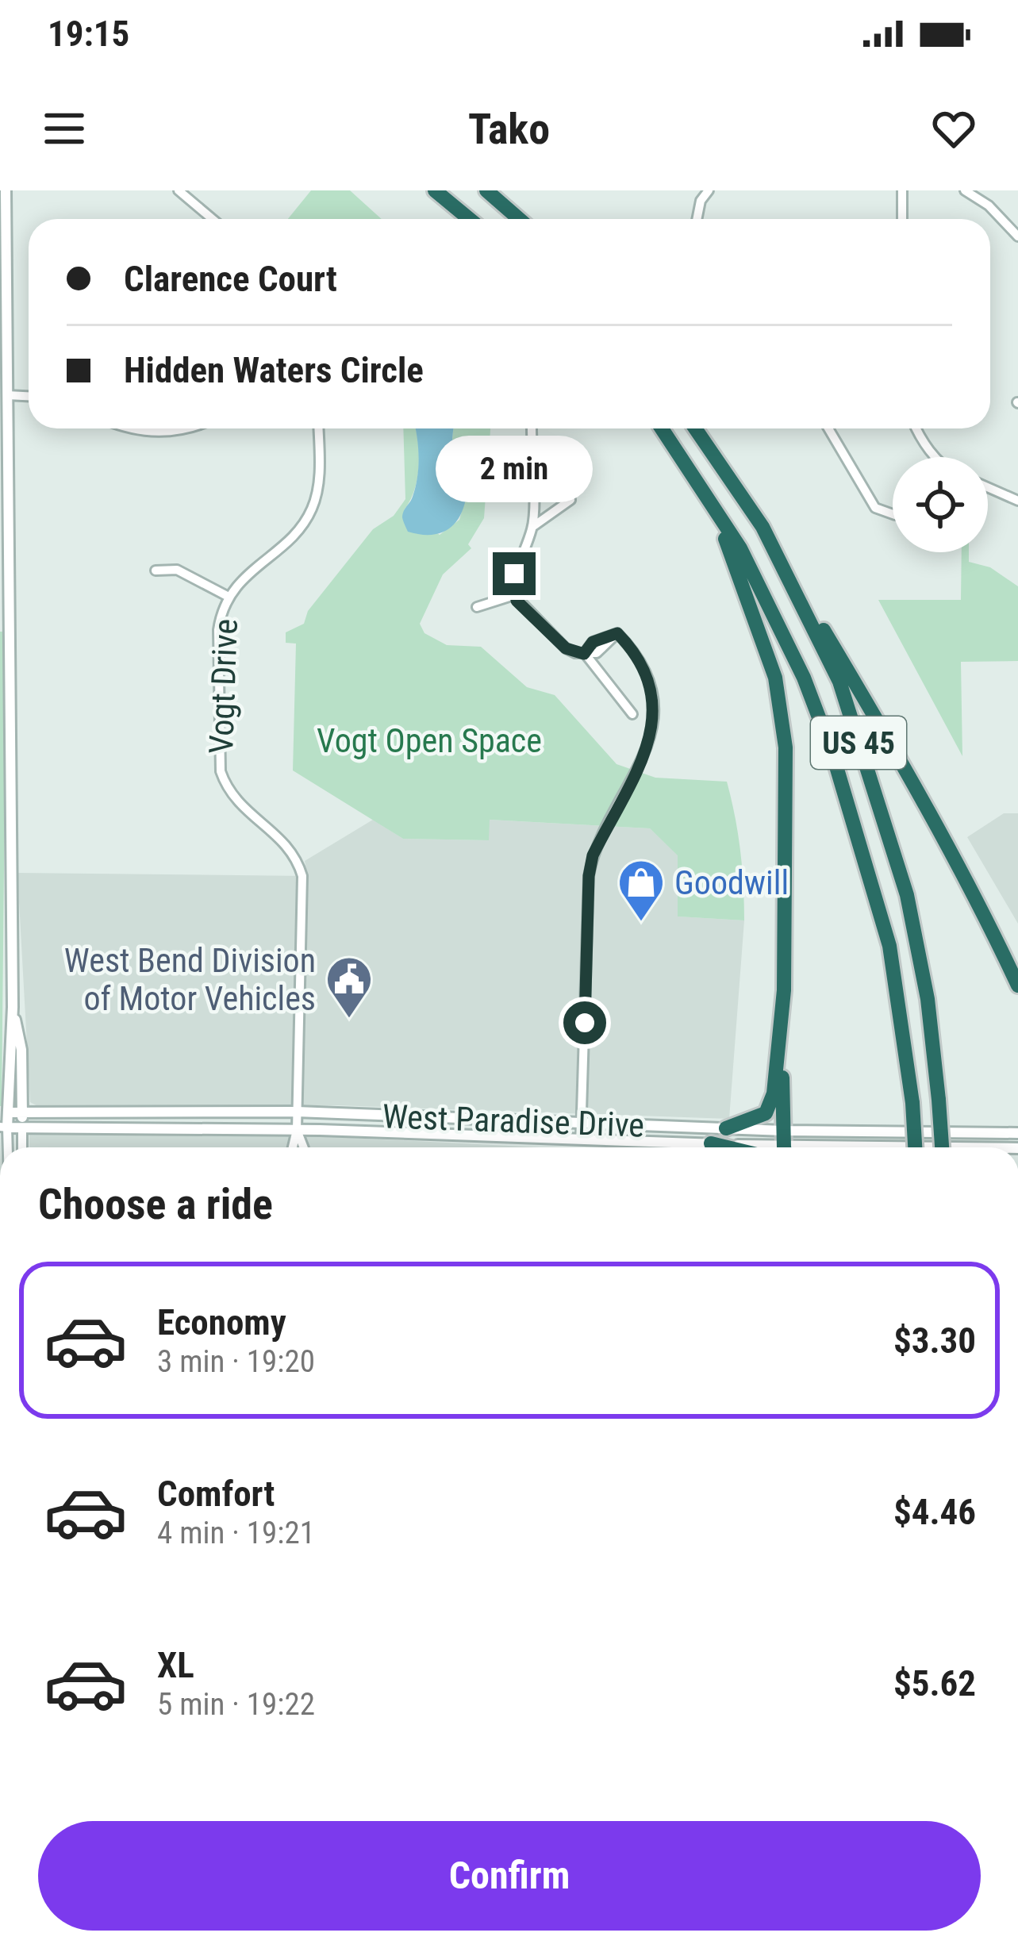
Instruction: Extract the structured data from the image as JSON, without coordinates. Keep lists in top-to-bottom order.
{
  "streets": {
    "highway": ["US 45"],
    "street": ["Vogt Drive", "West Paradise Drive"]
  },
  "crossings": [
    ["Vogt Drive", "West Paradise Drive"]
  ],
  "parks": ["Vogt Open Space"],
  "places": {
    "shop": ["Goodwill"],
    "public building": ["West Bend Division of Motor Vehicles"]
  },
  "page": {
    "status": "19:15",
    "header": "Tako",
    "banner": ["Clarence Court", "Hidden Waters Circle"],
    "bubble": "2 min",
    "heading": "Choose a ride",
    "list": [
      {
        "name": "Economy",
        "note": "3 min · 19:20",
        "value": "$3.30"
      },
      {
        "name": "Comfort",
        "note": "4 min · 19:21",
        "value": "$4.46"
      },
      {
        "name": "XL",
        "note": "5 min · 19:22",
        "value": "$5.62"
      }
    ],
    "buttons": "Confirm"
  }
}
